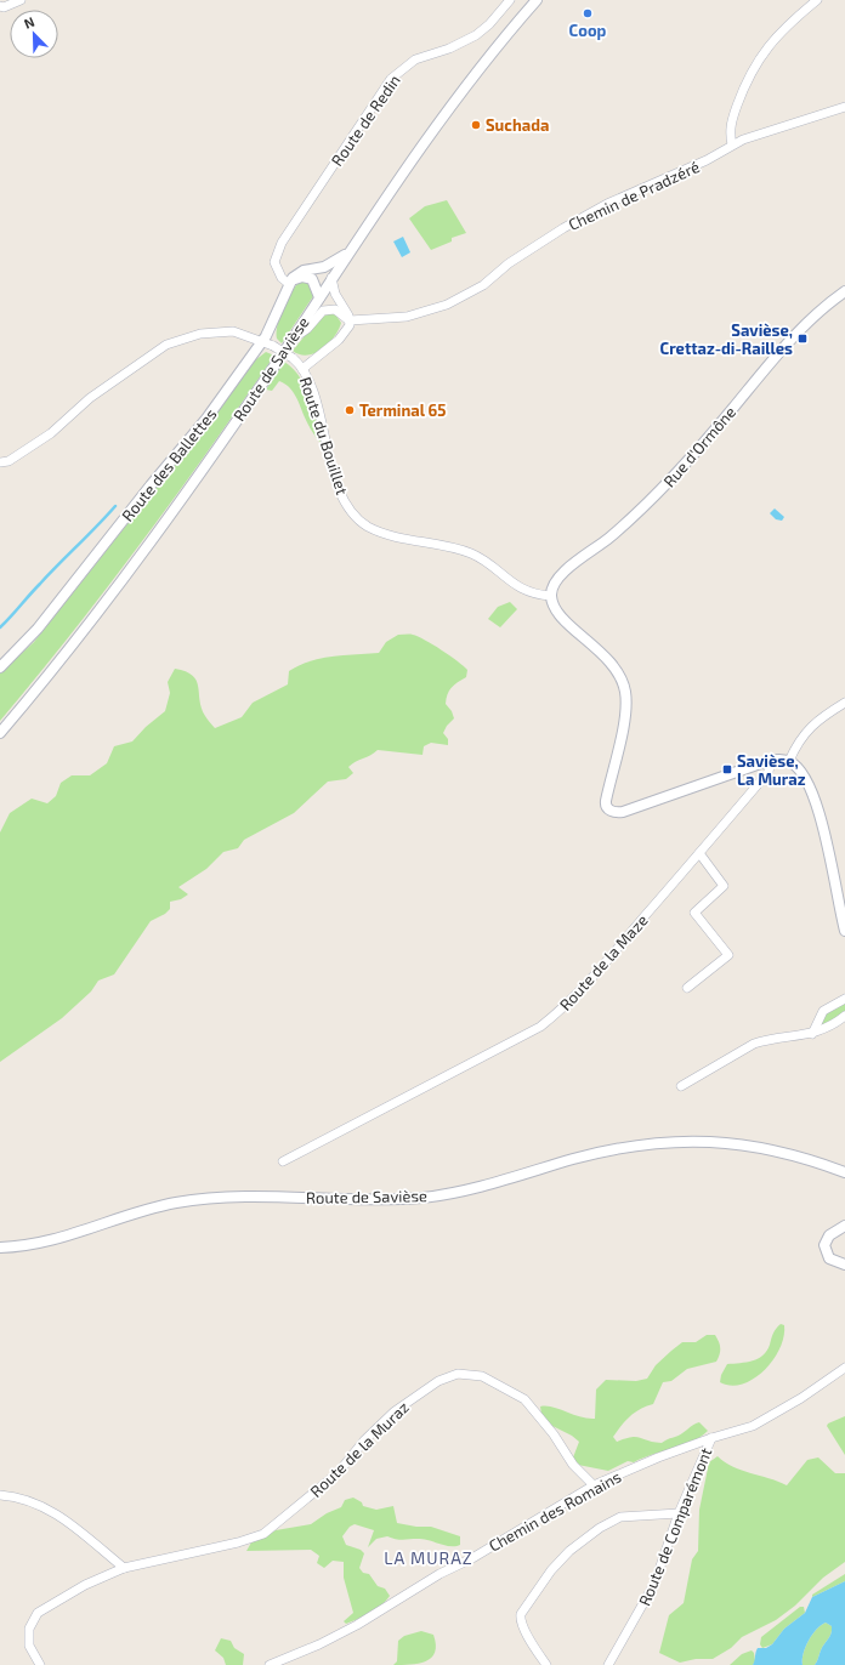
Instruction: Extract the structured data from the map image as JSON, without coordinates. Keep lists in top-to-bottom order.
{
  "streets": {
    "street": [
      "Route de Redin",
      "Chemin de Pradzéré",
      "Route de Savièse",
      "Route du Bouillet",
      "Rue d'Ormône",
      "Route des Ballettes",
      "Route de la Maze",
      "Route de la Muraz",
      "Chemin des Romains",
      "Route de Comparémont"
    ]
  },
  "crossings": [
    ["Route de Redin", "Route des Ballettes"],
    ["Route du Bouillet", "Rue d'Ormône"],
    ["Route du Bouillet", "Route des Ballettes"],
    ["Route de la Muraz", "Chemin des Romains"],
    ["Chemin des Romains", "Route de Comparémont"]
  ],
  "districts": ["LA MURAZ"],
  "places": {
    "other": ["Coop", "Suchada", "Terminal 65"],
    "transit": ["Savièse, Crettaz-di-Railles", "Savièse, La Muraz"]
  },
  "north": "top left"
}
